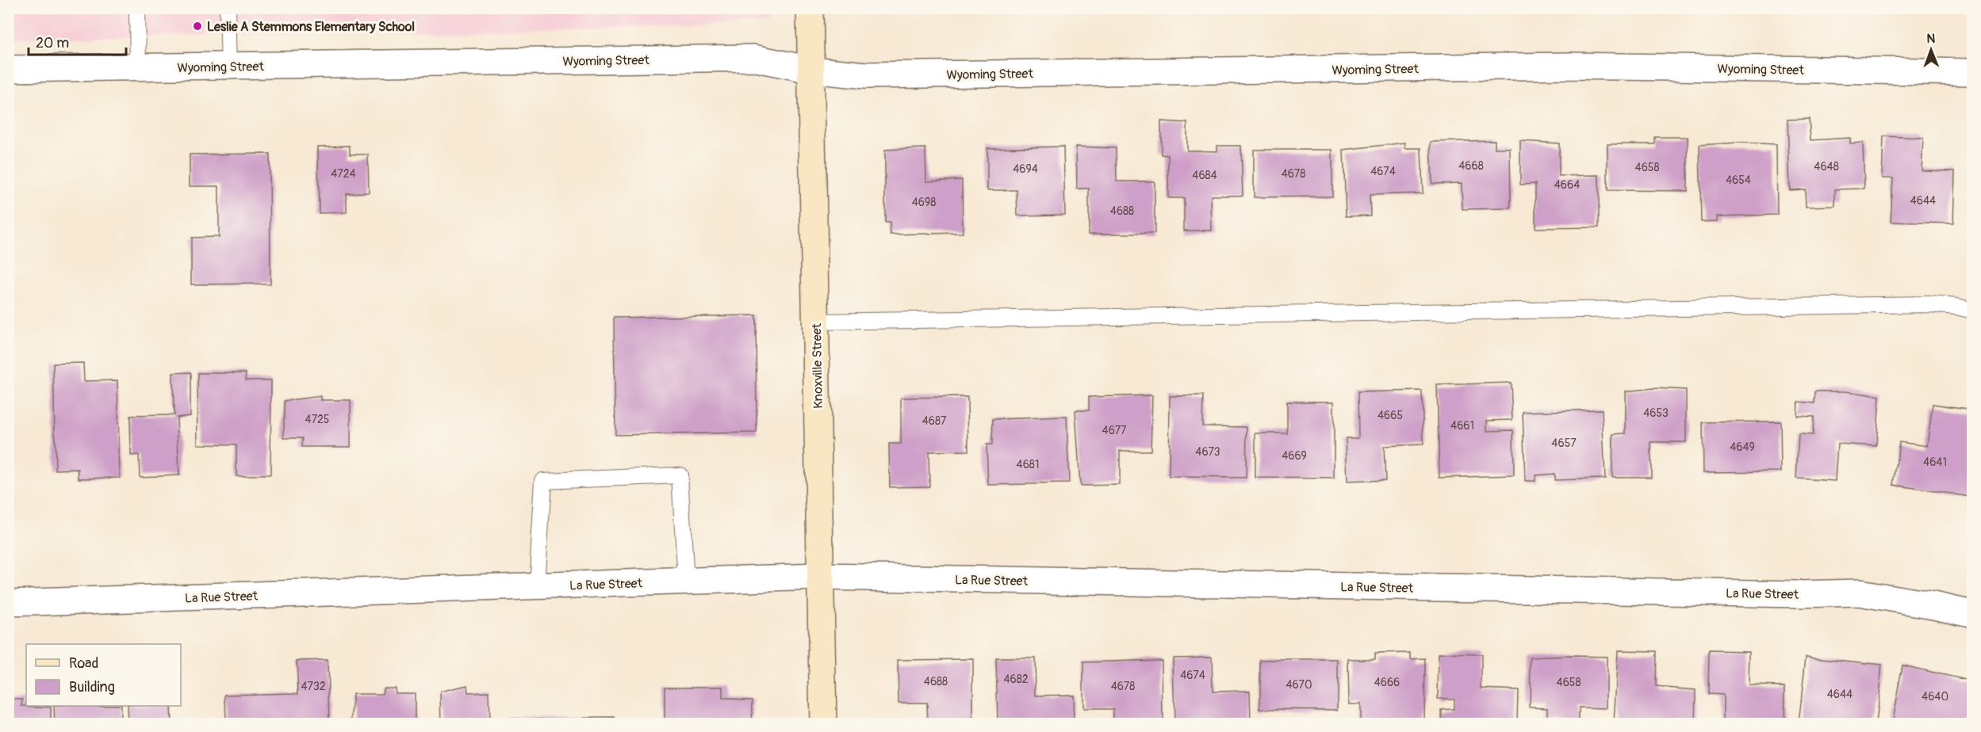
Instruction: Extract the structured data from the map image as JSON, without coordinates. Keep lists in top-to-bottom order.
{
  "streets": {
    "street": ["Wyoming Street", "Knoxville Street", "La Rue Street"]
  },
  "crossings": [
    ["Wyoming Street", "Knoxville Street"],
    ["Knoxville Street", "La Rue Street"]
  ],
  "places": ["Leslie A Stemmons Elementary School"],
  "house_numbers": [
    "4668",
    "4648",
    "4658",
    "4694",
    "4674",
    "4724",
    "4678",
    "4684",
    "4654",
    "4664",
    "4644",
    "4698",
    "4688",
    "4653",
    "4665",
    "4725",
    "4687",
    "4661",
    "4677",
    "4657",
    "4649",
    "4673",
    "4669",
    "4641",
    "4681",
    "4674",
    "4682",
    "4688",
    "4666",
    "4658",
    "4670",
    "4732",
    "4678",
    "4644",
    "4640"
  ],
  "legend": ["Road", "Building"],
  "scale_bar": "20 m",
  "north": "top"
}
